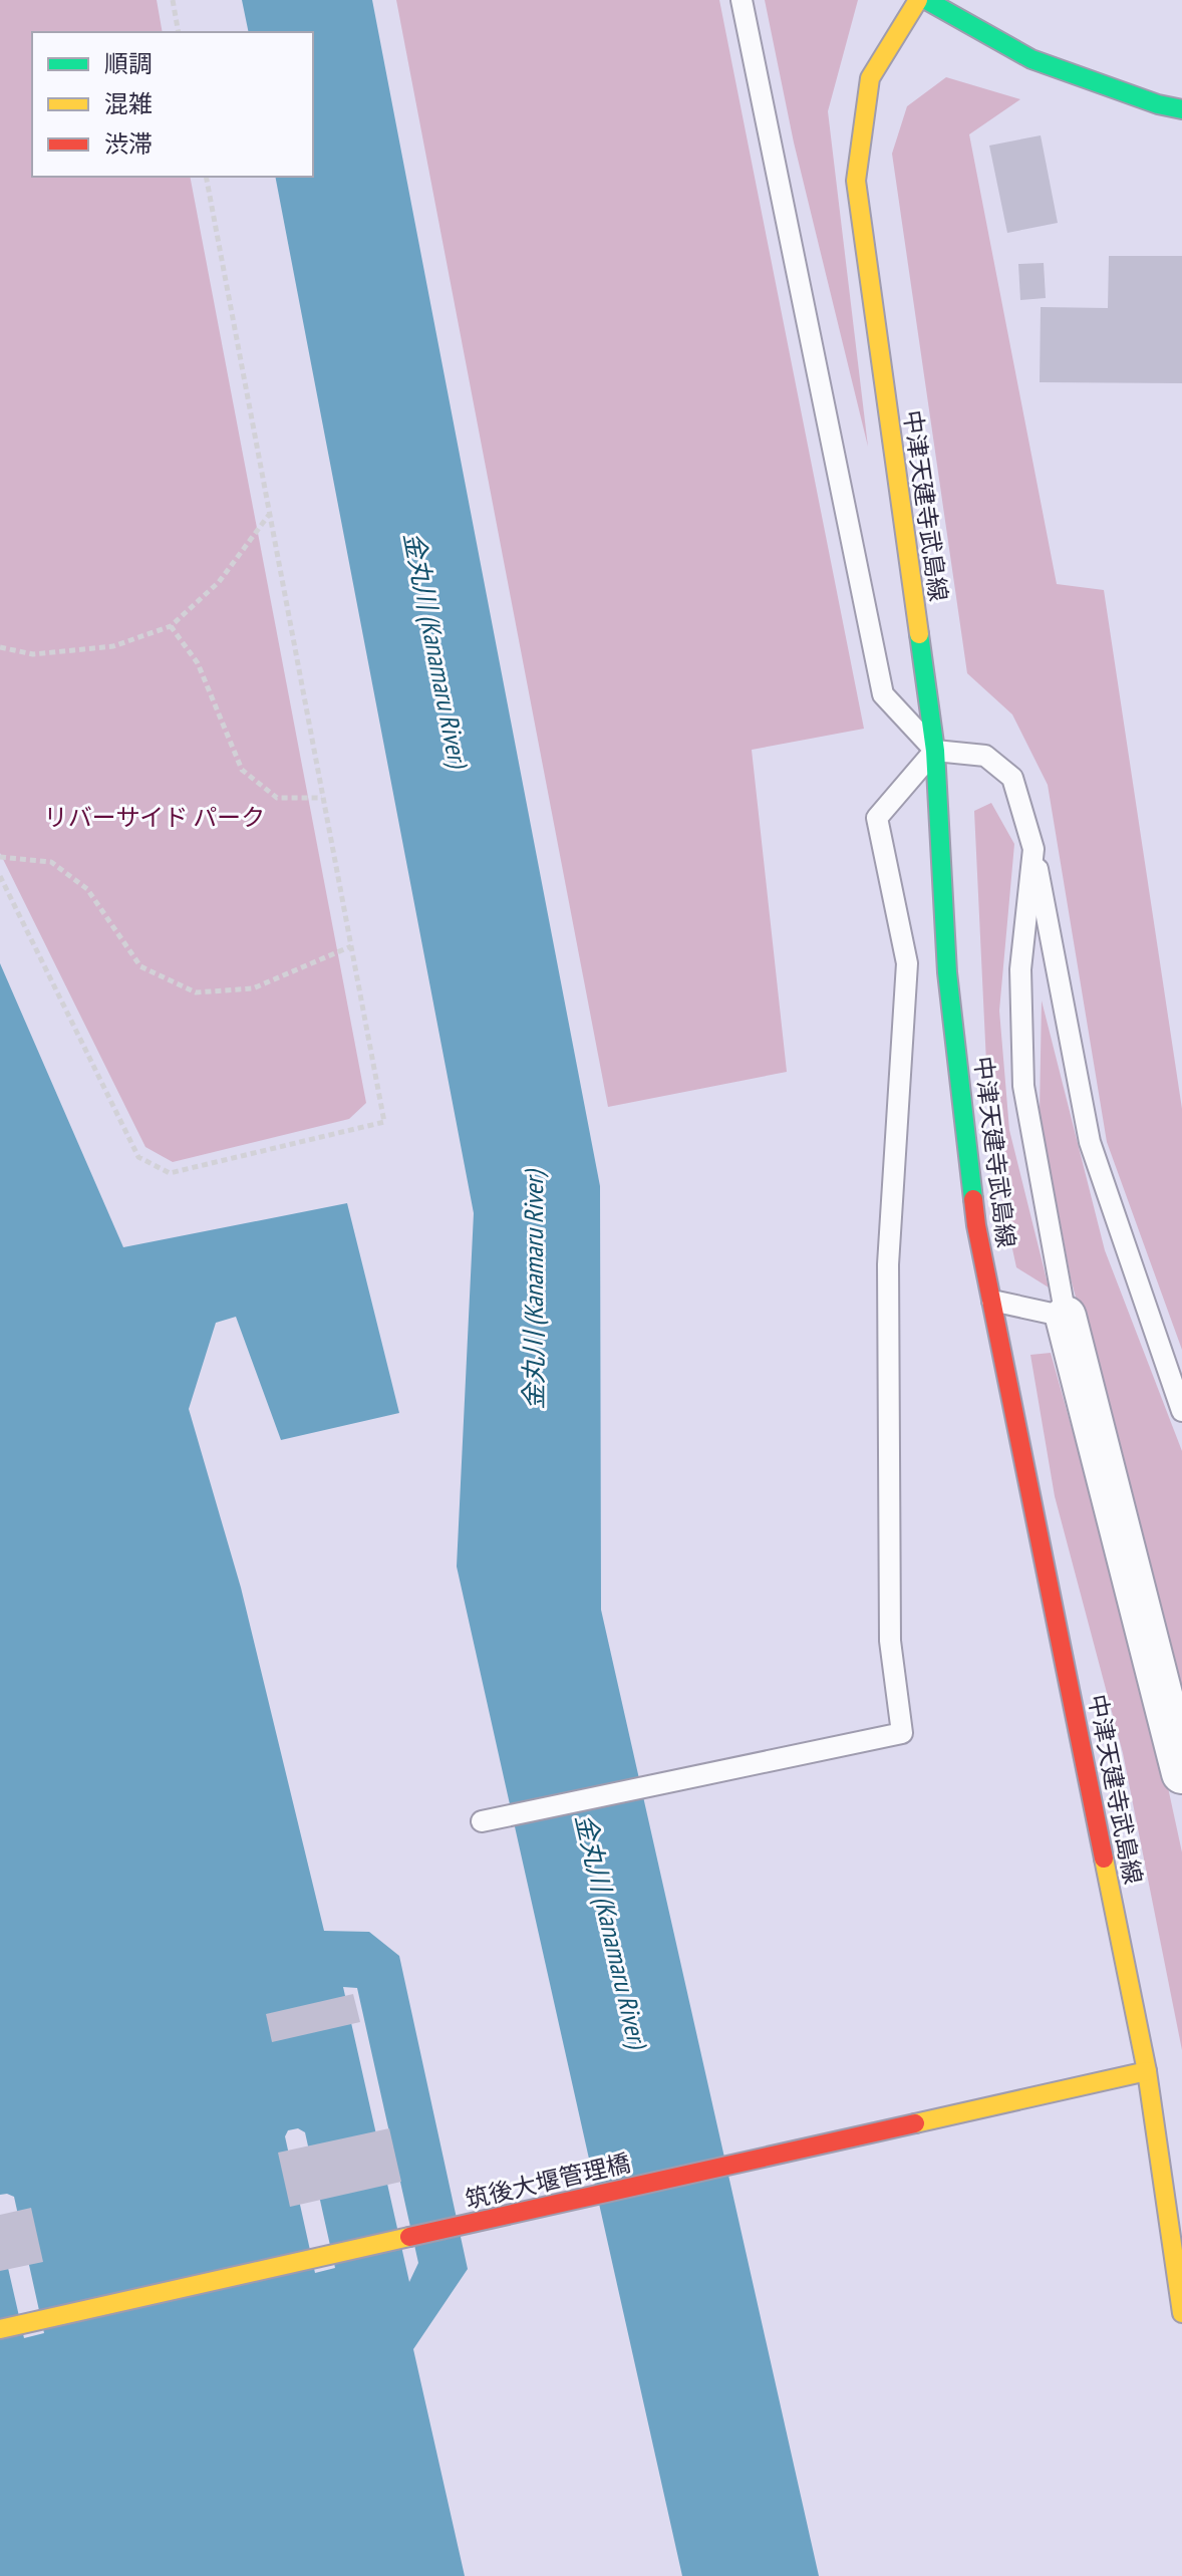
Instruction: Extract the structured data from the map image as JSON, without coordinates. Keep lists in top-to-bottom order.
{
  "streets": {
    "main road": ["中津天建寺武島線", "筑後大堰管理橋"]
  },
  "crossings": [
    ["中津天建寺武島線", "筑後大堰管理橋"]
  ],
  "water": ["金丸川 (Kanamaru River)"],
  "parks": ["リバーサイド パーク"],
  "legend": ["順調", "混雑", "渋滞"]
}
